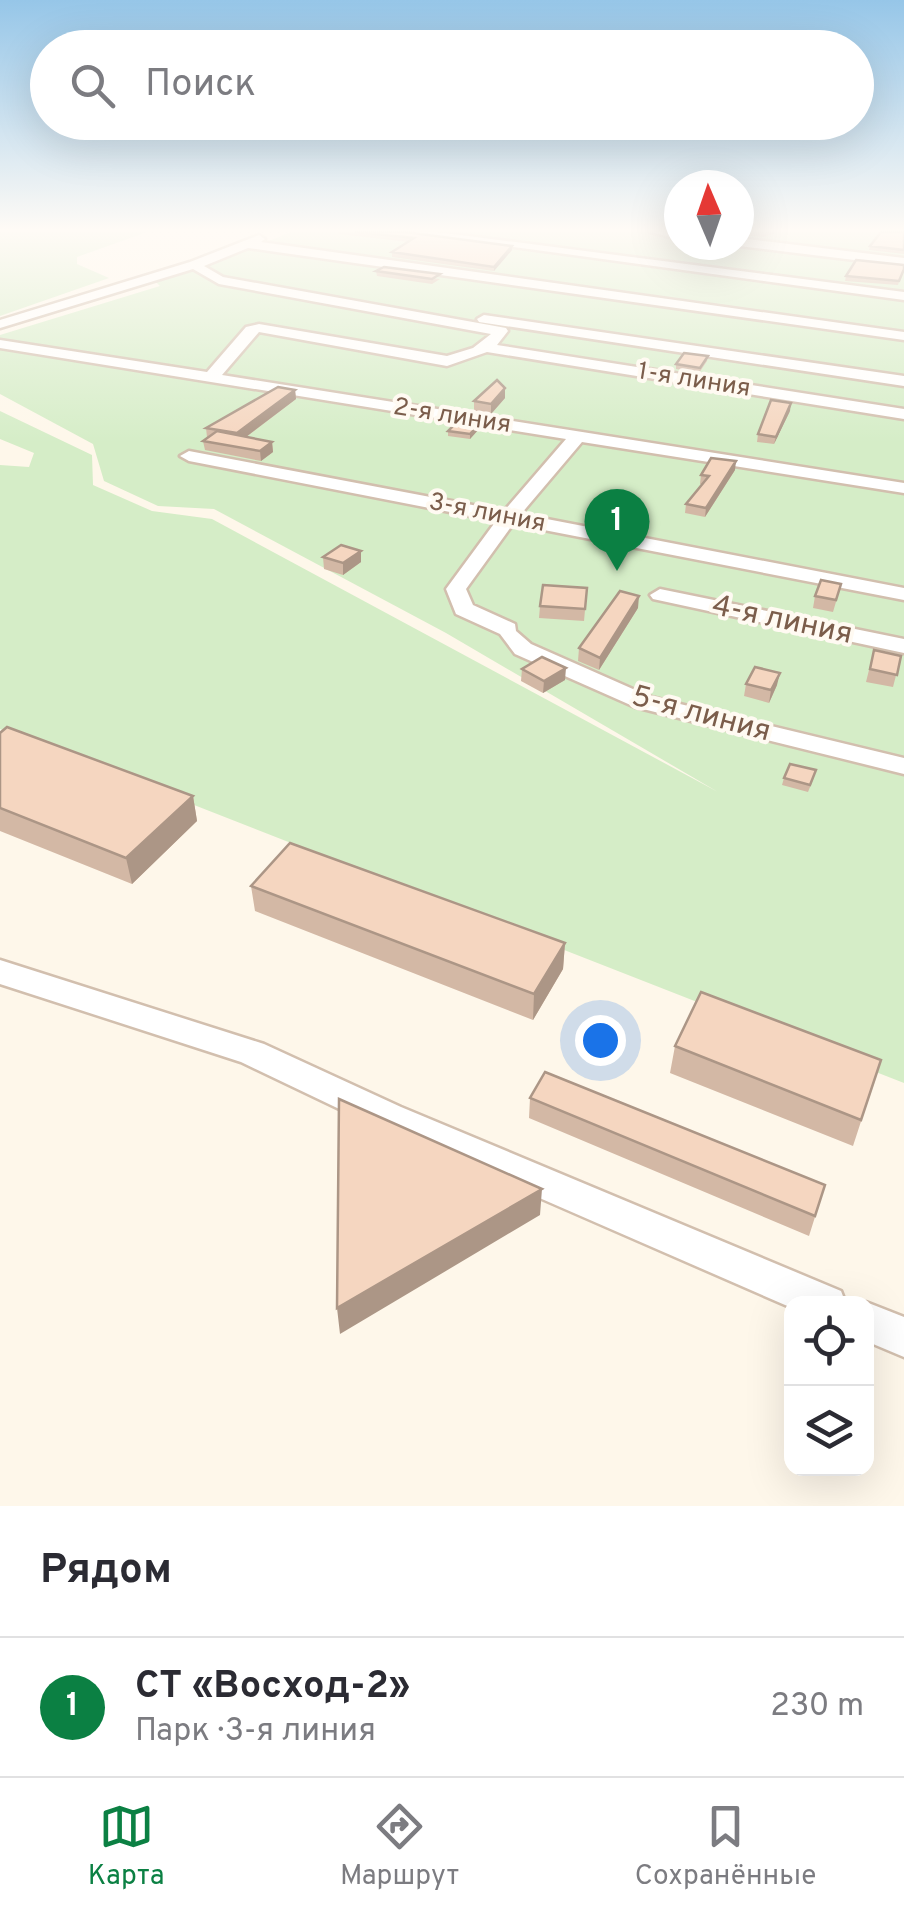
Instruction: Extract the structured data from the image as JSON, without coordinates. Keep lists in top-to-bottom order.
{
  "streets": {
    "street": [
      "1-я линия",
      "2-я линия",
      "3-я линия",
      "4-я линия",
      "5-я линия"
    ]
  },
  "crossings": [
    ["3-я линия", "5-я линия"]
  ],
  "north": "top",
  "page": {
    "search": "Поиск",
    "pins": "1",
    "heading": "Рядом",
    "list": [
      {
        "mark": "1",
        "name": "СТ «Восход-2»",
        "note": "Парк · 3-я линия",
        "value": "230 m"
      }
    ],
    "nav": ["Карта", "Маршрут", "Сохранённые"]
  }
}
